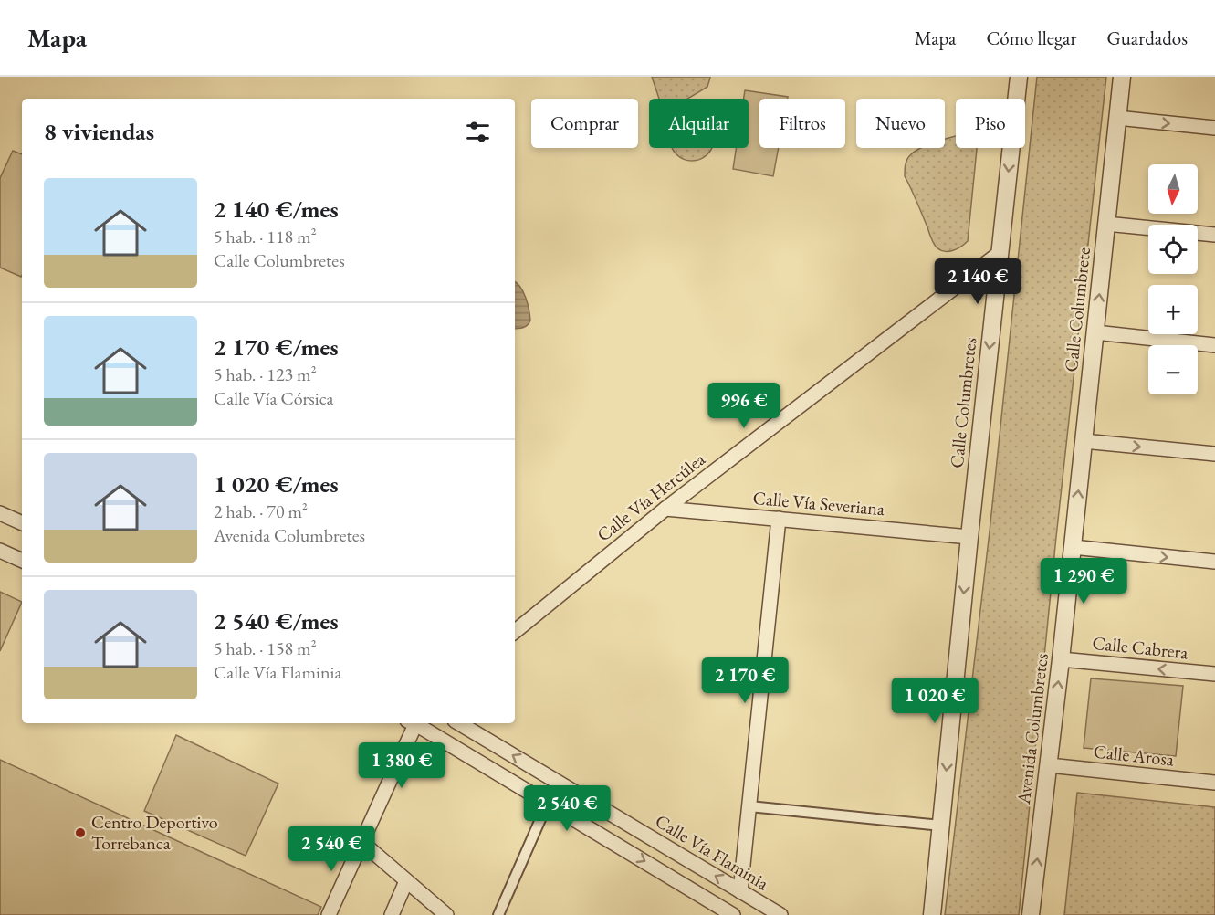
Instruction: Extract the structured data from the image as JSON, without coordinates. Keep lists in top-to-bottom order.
{
  "streets": {
    "street": [
      "Calle Columbrete",
      "Calle Columbretes",
      "Calle Vía Hercúlea",
      "Calle Vía Severiana",
      "Calle Cabrera",
      "Avenida Columbretes",
      "Calle Arosa",
      "Calle Vía Flaminia"
    ]
  },
  "crossings": [
    ["Calle Columbrete", "Avenida Columbretes"],
    ["Calle Columbretes", "Calle Vía Hercúlea"],
    ["Calle Columbretes", "Calle Vía Severiana"],
    ["Calle Vía Hercúlea", "Calle Vía Severiana"],
    ["Calle Cabrera", "Avenida Columbretes"],
    ["Avenida Columbretes", "Calle Arosa"]
  ],
  "one_way": ["Calle Columbrete", "Calle Columbretes"],
  "places": ["Centro Deportivo Torrebanca"],
  "north": "bottom",
  "page": {
    "header": "Mapa",
    "nav": ["Mapa", "Cómo llegar", "Guardados"],
    "chip": [
      "Comprar",
      "Alquilar",
      "Filtros",
      "Nuevo",
      "Piso"
    ],
    "heading": "8 viviendas",
    "map_buttons": ["+", "−"],
    "list": [
      {
        "name": "2 140 €/mes",
        "note": "5 hab. · 118 m² · Calle Columbretes"
      },
      {
        "name": "2 170 €/mes",
        "note": "5 hab. · 123 m² · Calle Vía Córsica"
      },
      {
        "name": "1 020 €/mes",
        "note": "2 hab. · 70 m² · Avenida Columbretes"
      },
      {
        "name": "2 540 €/mes",
        "note": "5 hab. · 158 m² · Calle Vía Flaminia"
      }
    ],
    "price": [
      "2 140 €",
      "996 €",
      "1 290 €",
      "2 170 €",
      "1 020 €",
      "1 380 €",
      "2 540 €",
      "2 540 €"
    ]
  }
}
